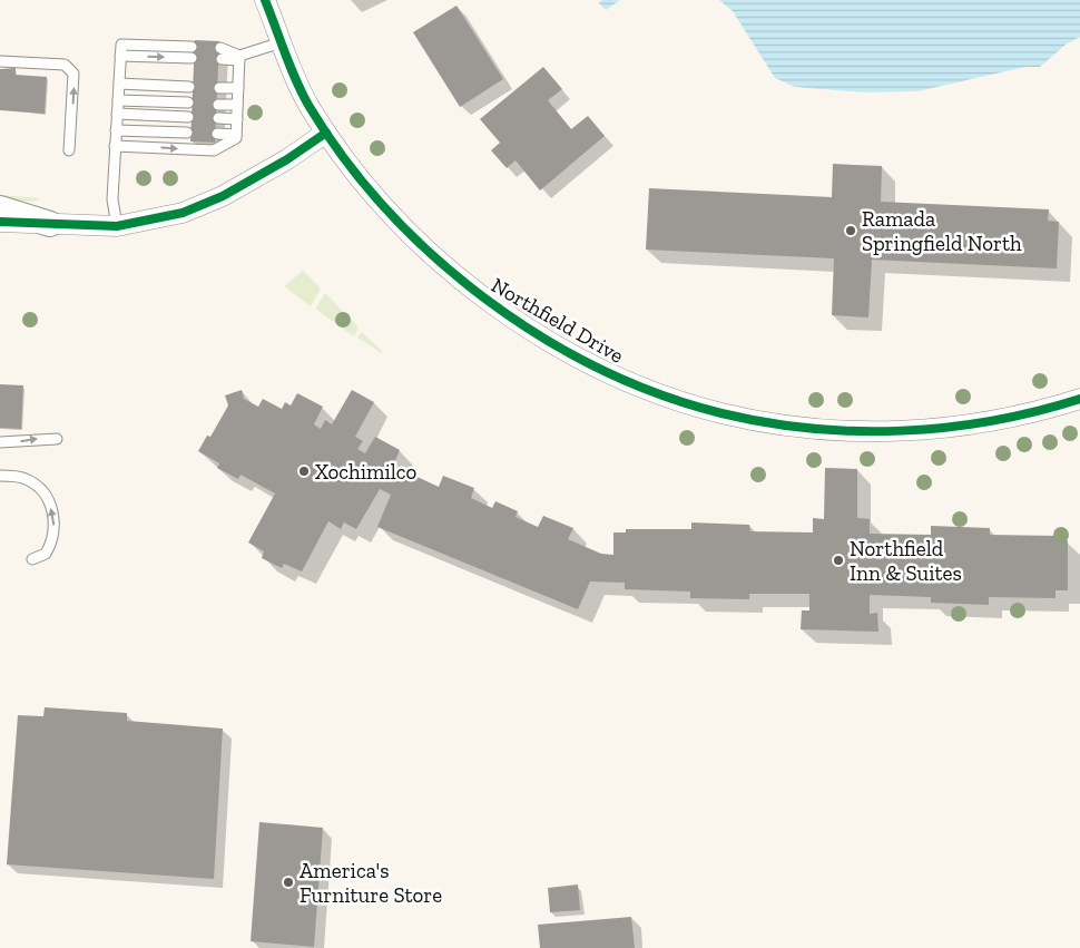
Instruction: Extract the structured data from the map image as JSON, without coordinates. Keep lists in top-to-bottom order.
{
  "streets": {
    "street": ["Northfield Drive"]
  },
  "places": [
    "Ramada Springfield North",
    "Xochimilco",
    "Northfield Inn & Suites",
    "America's Furniture Store"
  ]
}
